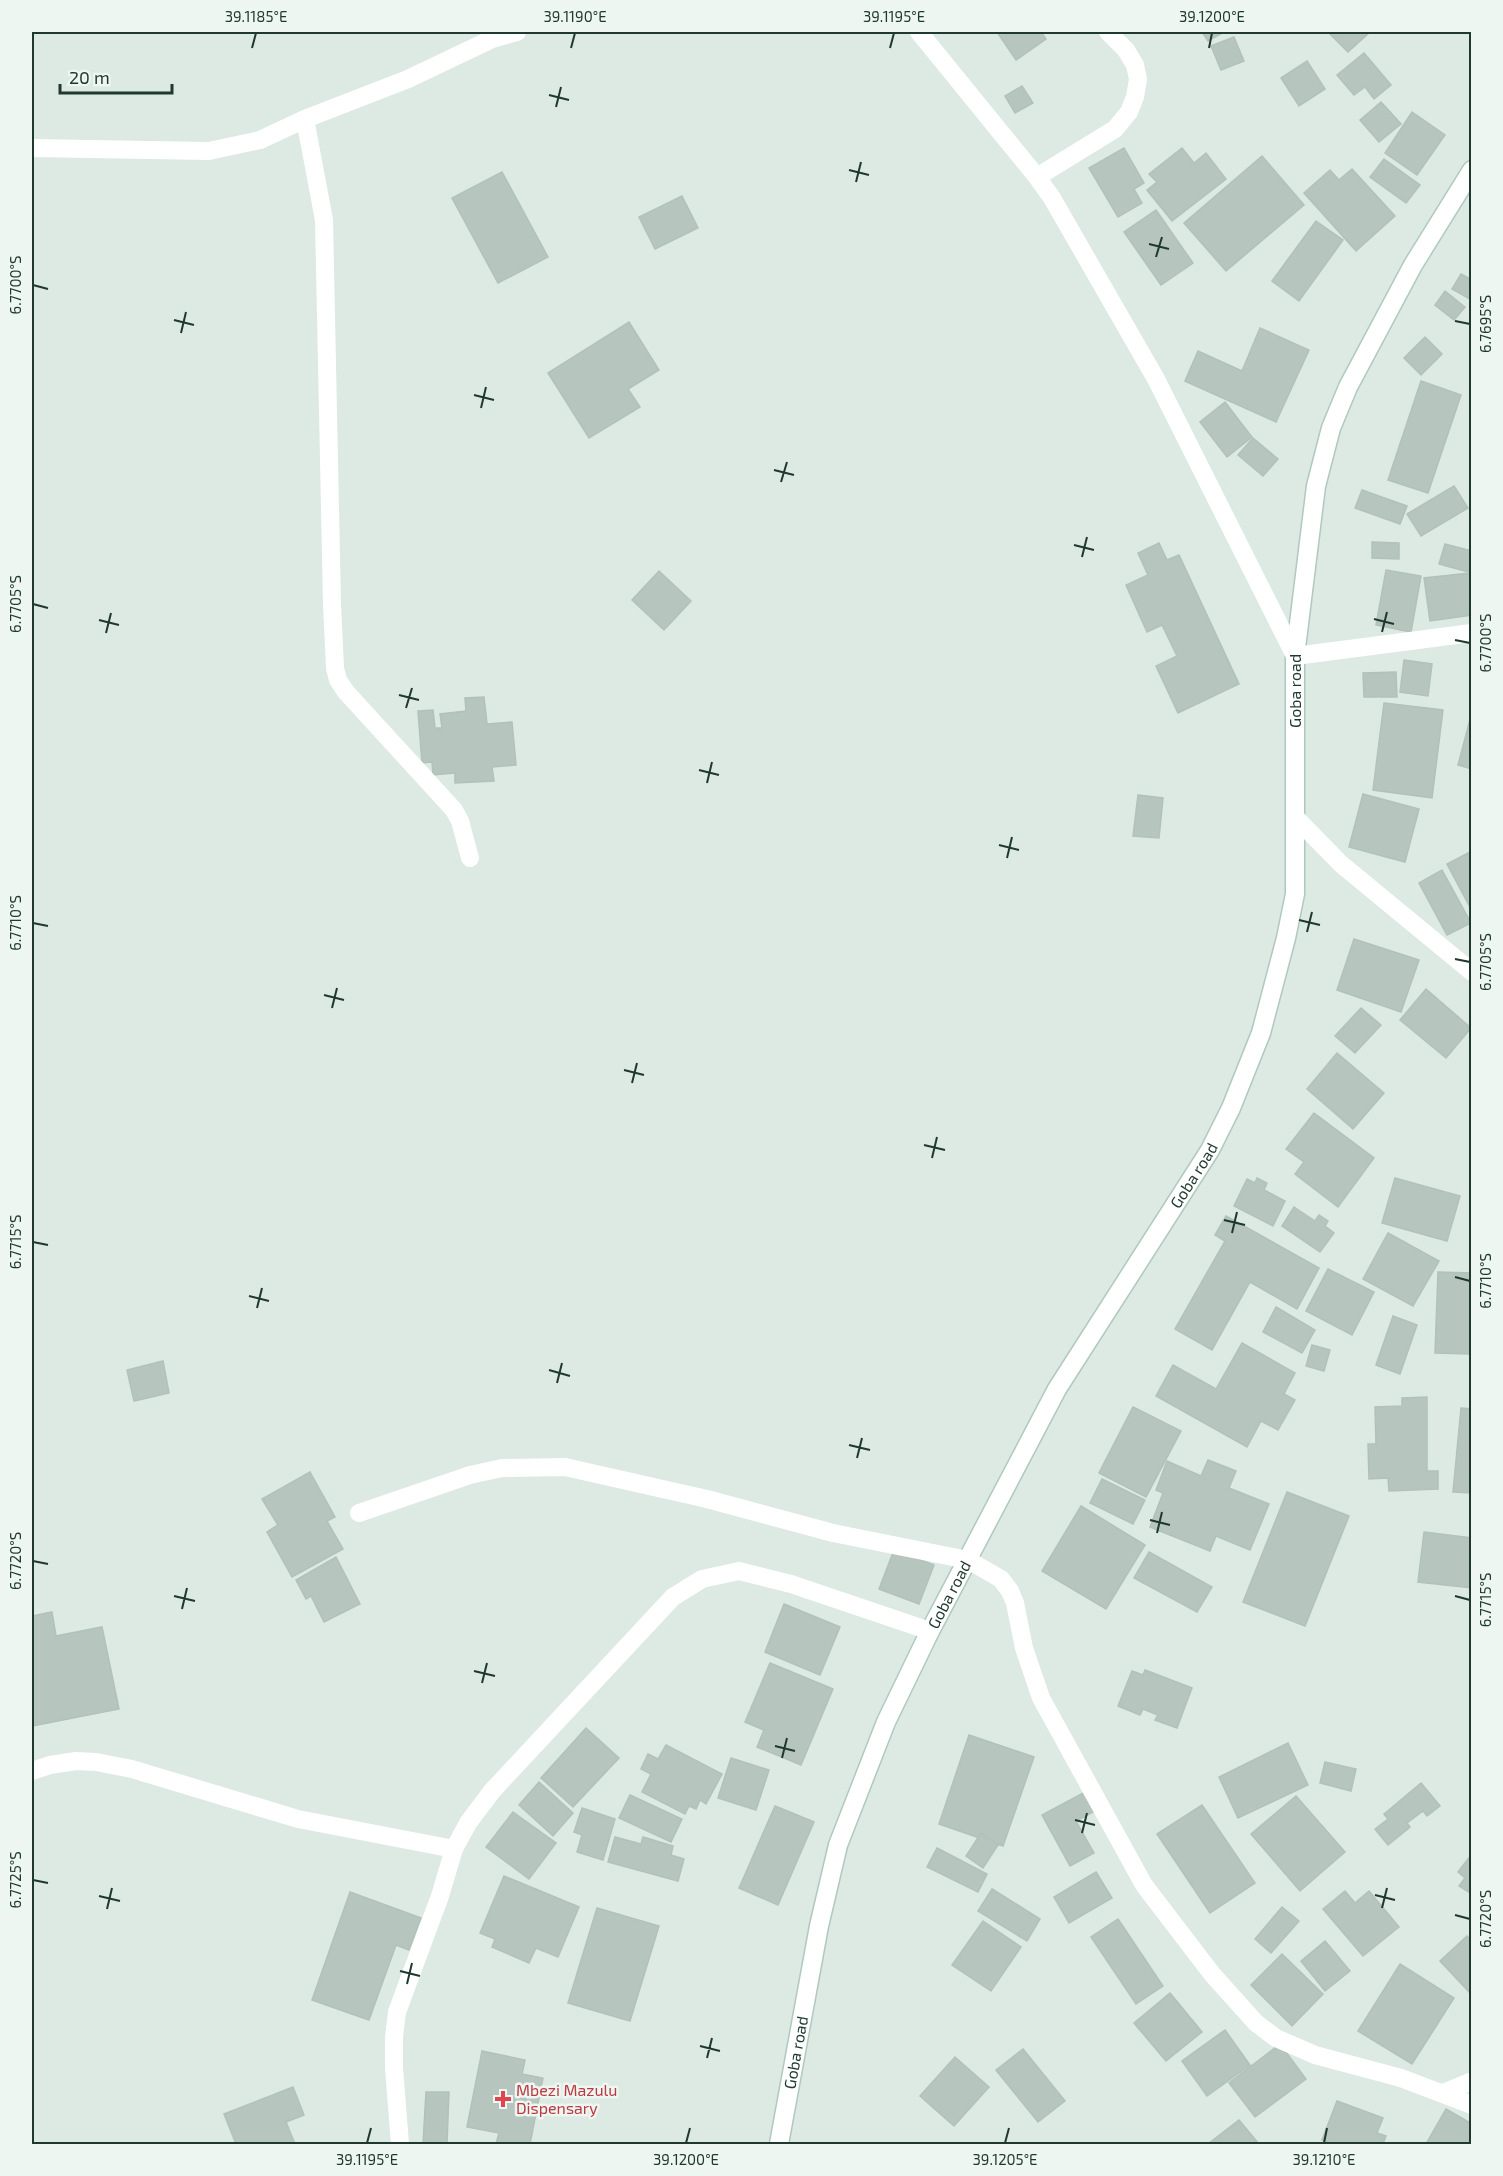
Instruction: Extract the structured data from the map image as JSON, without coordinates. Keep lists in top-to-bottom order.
{
  "streets": {
    "street": ["Goba road"]
  },
  "places": {
    "health": ["Mbezi Mazulu Dispensary"]
  },
  "scale_bar": "20 m",
  "coordinates": [
    "39.1185°E",
    "39.1190°E",
    "39.1195°E",
    "39.1200°E",
    "6.7700°S",
    "6.7695°S",
    "6.7705°S",
    "6.7710°S",
    "6.7715°S",
    "6.7720°S",
    "6.7725°S",
    "39.1205°E",
    "39.1210°E"
  ]
}
